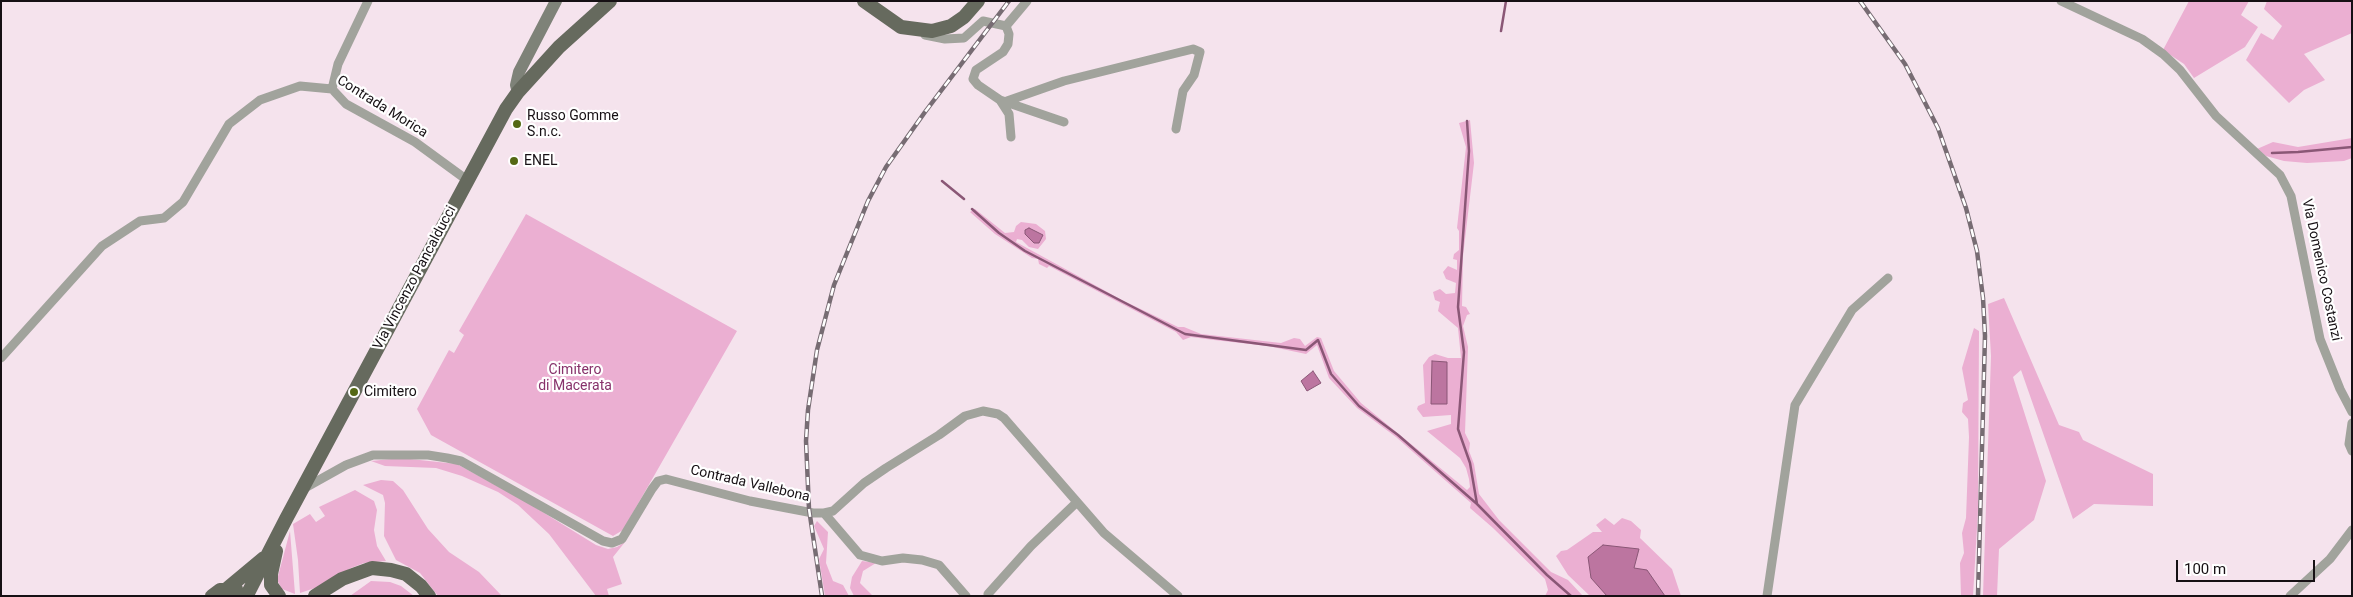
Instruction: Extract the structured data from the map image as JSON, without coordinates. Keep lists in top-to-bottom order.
{
  "streets": {
    "main road": ["Via Vincenzo Pancalducci"],
    "street": ["Contrada Morica", "Via Domenico Costanzi", "Contrada Vallebona"]
  },
  "crossings": [
    ["Contrada Morica", "Via Vincenzo Pancalducci"],
    ["Via Vincenzo Pancalducci", "Contrada Vallebona"]
  ],
  "parks": ["Cimitero di Macerata"],
  "places": ["Russo Gomme S.n.c.", "ENEL", "Cimitero"],
  "scale_bar": "100 m"
}
